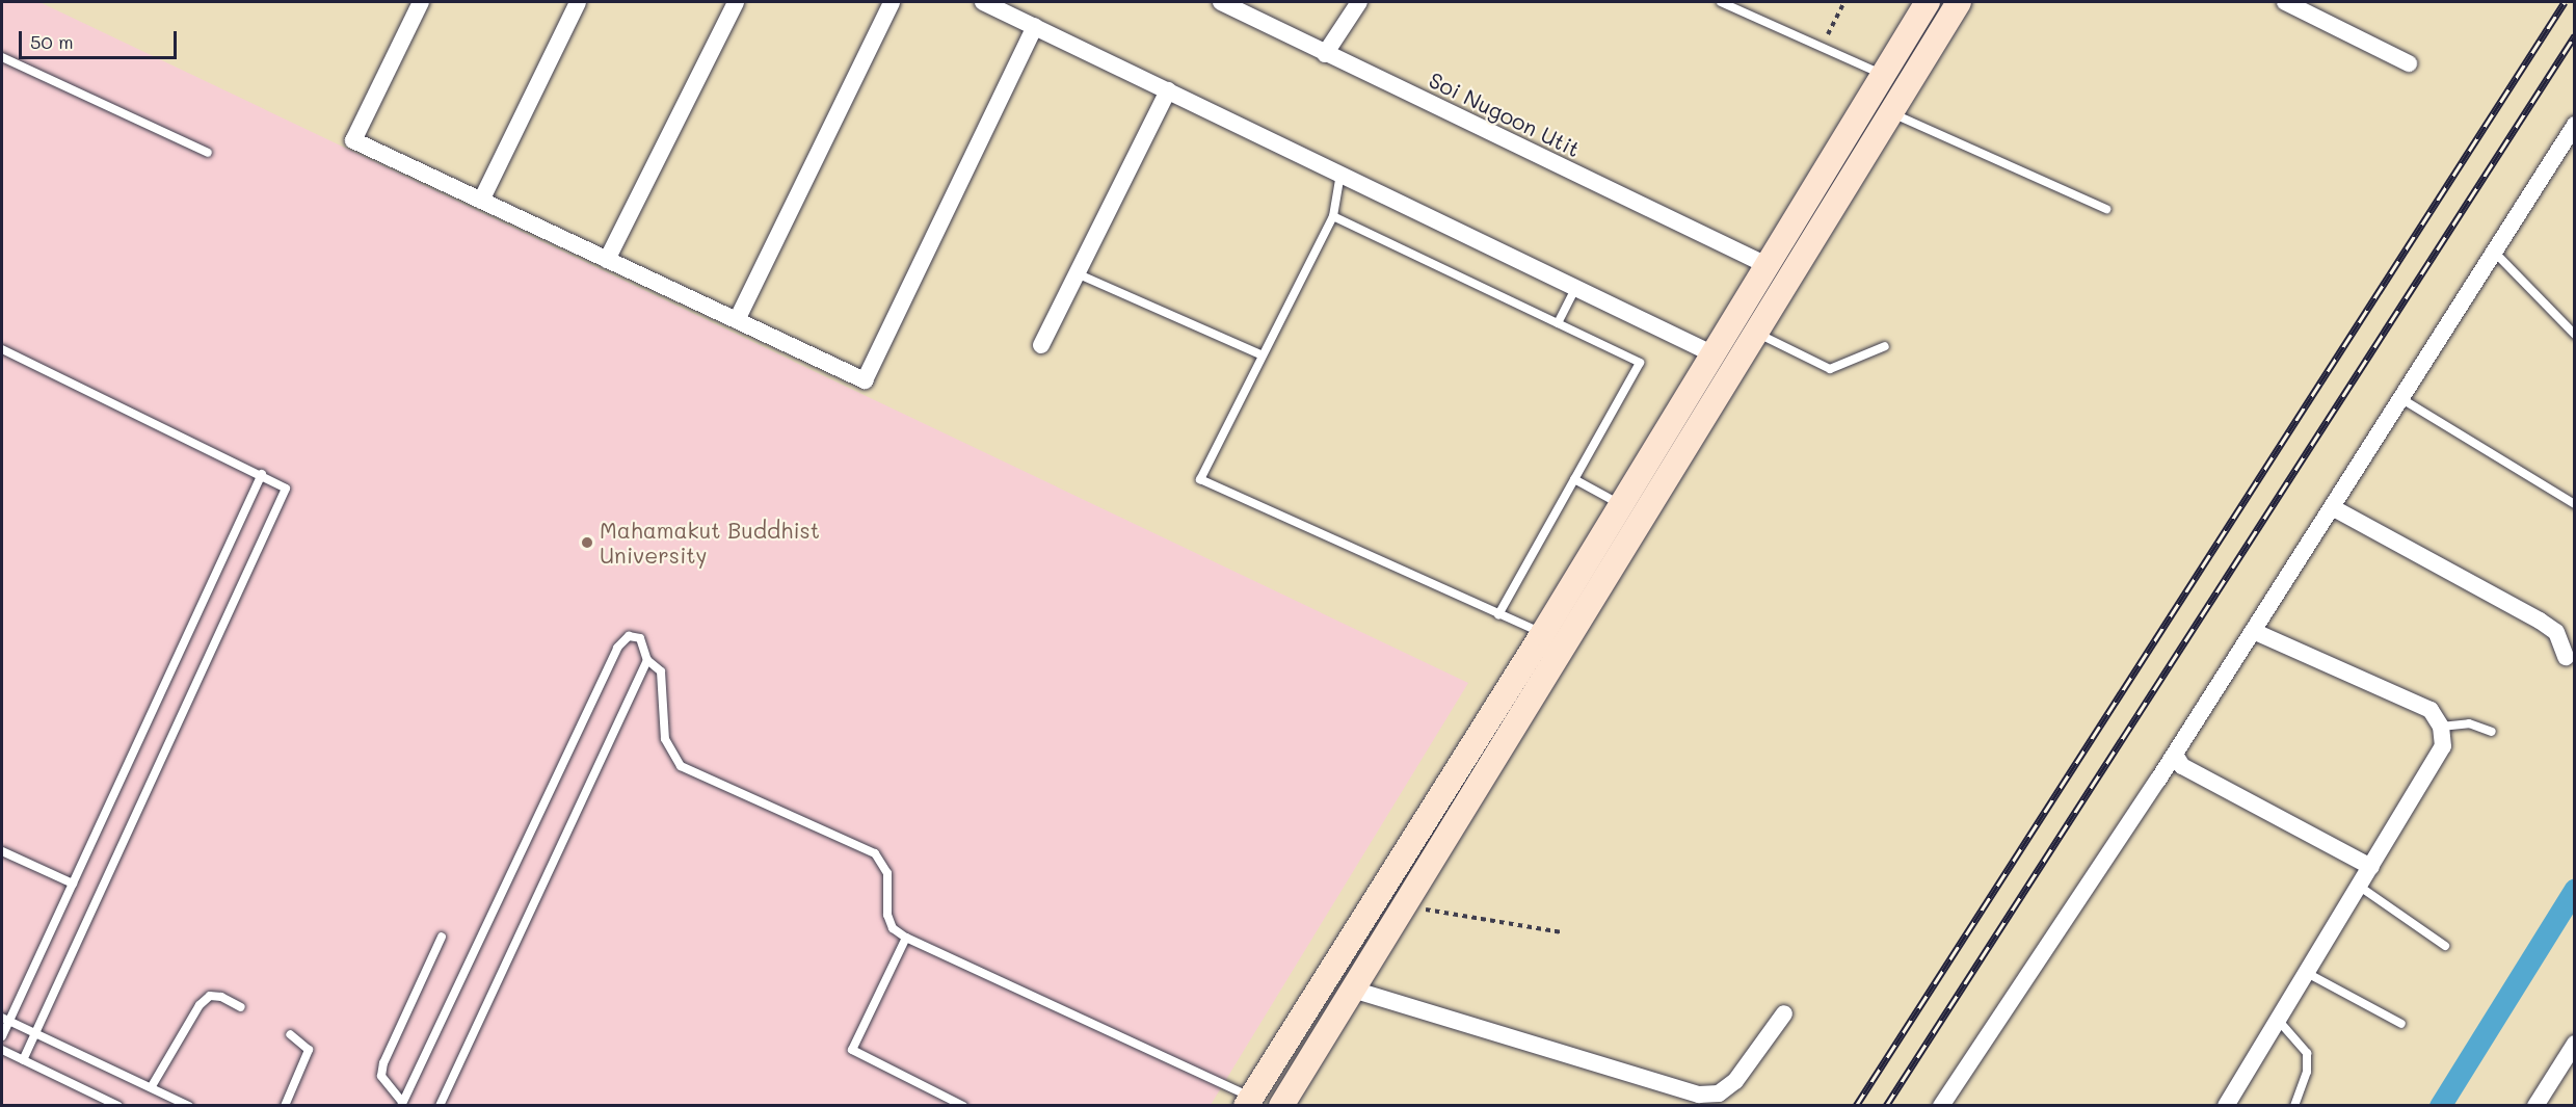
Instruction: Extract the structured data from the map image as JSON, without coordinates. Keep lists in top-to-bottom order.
{
  "streets": {
    "street": ["Soi Nugoon Utit"]
  },
  "places": ["Mahamakut Buddhist University"],
  "scale_bar": "50 m"
}
